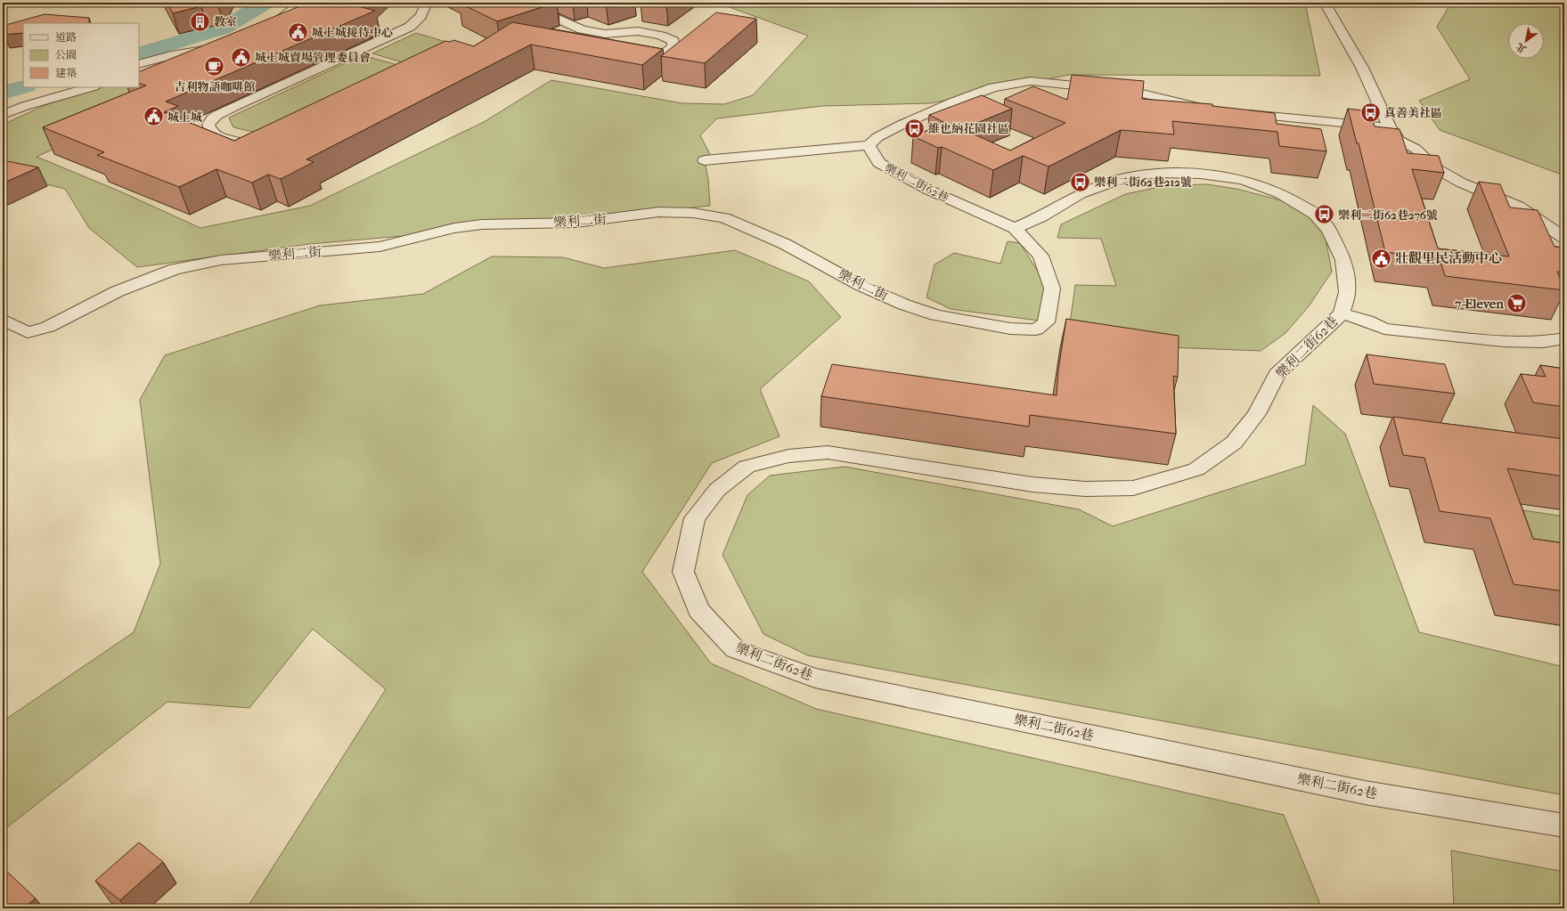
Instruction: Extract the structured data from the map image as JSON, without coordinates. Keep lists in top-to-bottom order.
{
  "streets": {
    "street": ["樂利二街62巷", "樂利二街"]
  },
  "crossings": [
    ["樂利二街62巷", "樂利二街"]
  ],
  "places": {
    "building": ["教室"],
    "public building": [
      "城上城接待中心",
      "城上城賣場管理委員會",
      "城上城",
      "壯觀里民活動中心"
    ],
    "cafe": ["吉利物語咖啡館"],
    "bus stop": [
      "真善美社區",
      "維也納花園社區",
      "樂利二街62巷212號",
      "樂利二街62巷276號"
    ],
    "supermarket": ["7-Eleven"]
  },
  "legend": ["道路", "公園", "建築"],
  "north": "bottom left"
}
